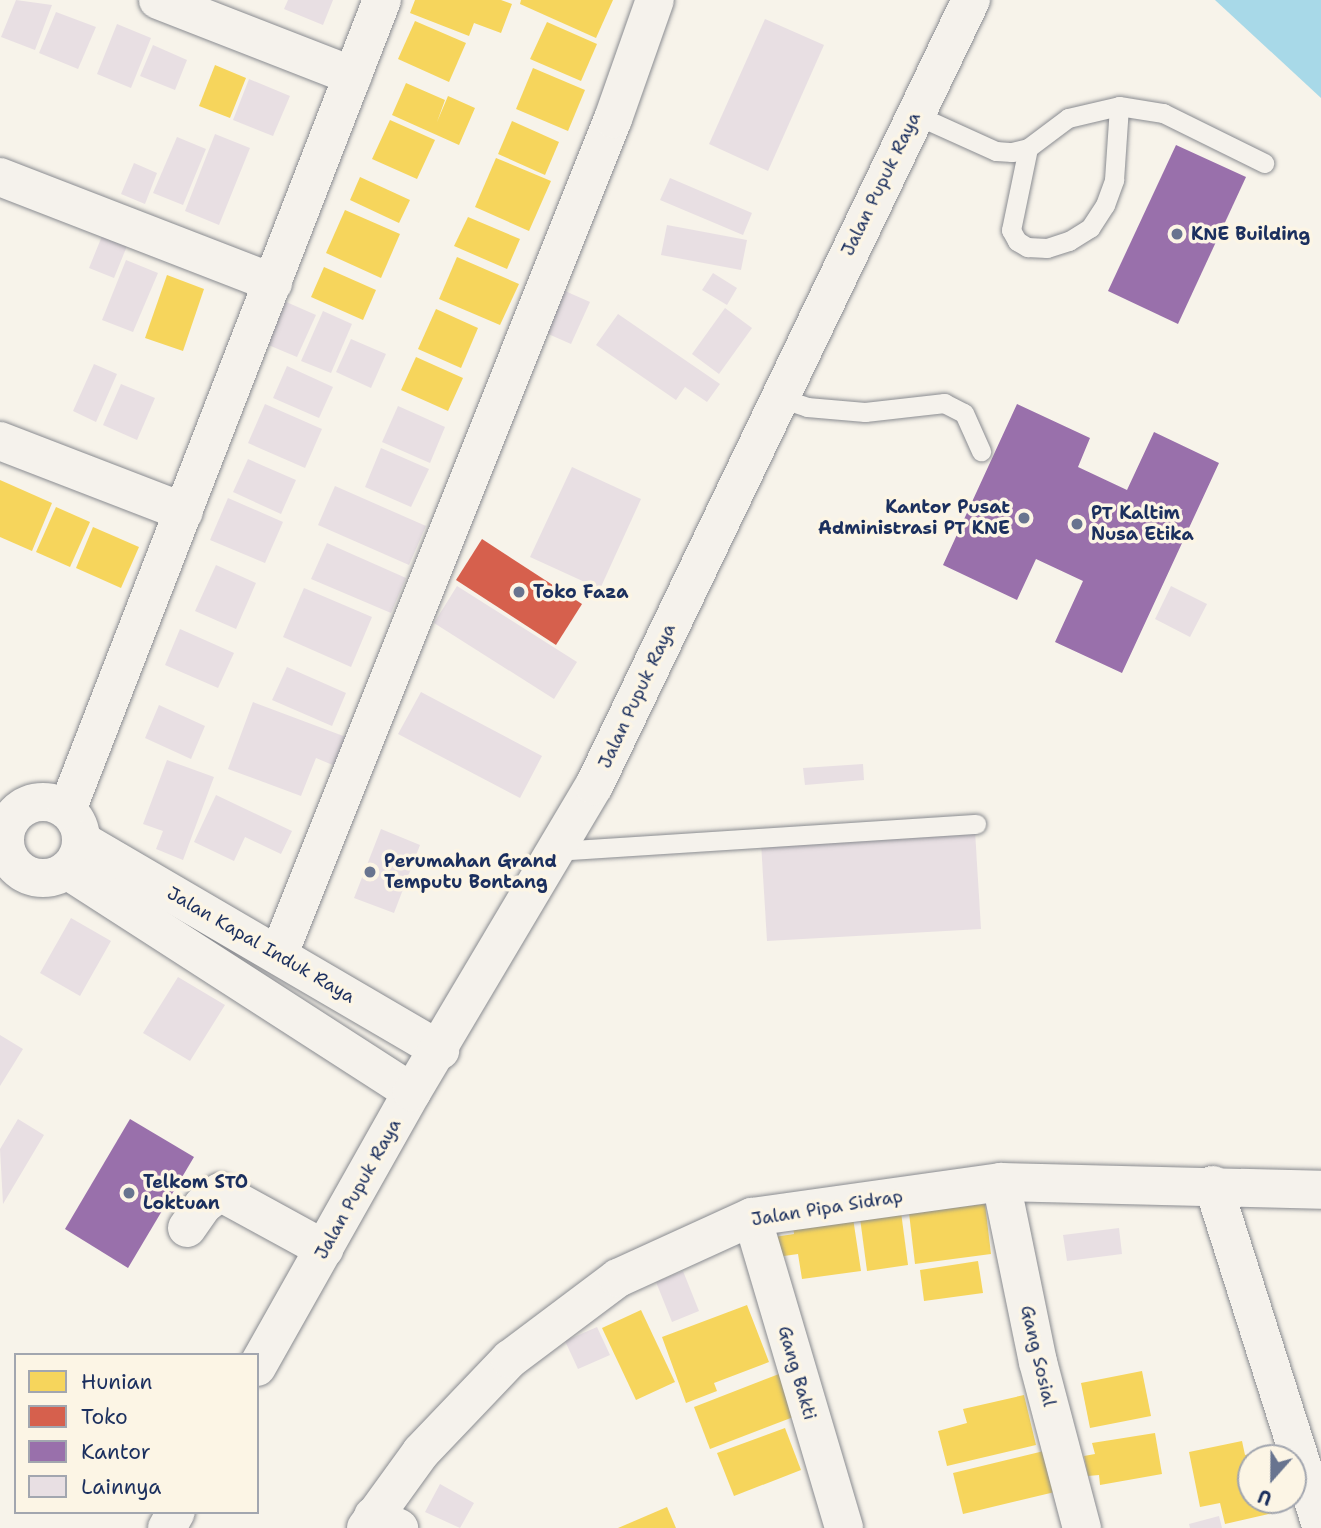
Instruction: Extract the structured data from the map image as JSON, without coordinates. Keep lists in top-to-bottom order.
{
  "streets": {
    "street": [
      "Jalan Pupuk Raya",
      "Jalan Kapal Induk Raya",
      "Jalan Pipa Sidrap",
      "Gang Sosial",
      "Gang Bakti"
    ]
  },
  "crossings": [
    ["Jalan Pupuk Raya", "Jalan Kapal Induk Raya"],
    ["Jalan Pipa Sidrap", "Gang Sosial"],
    ["Jalan Pipa Sidrap", "Gang Bakti"]
  ],
  "places": [
    "KNE Building",
    "Kantor Pusat Administrasi PT KNE",
    "PT Kaltim Nusa Etika",
    "Toko Faza",
    "Perumahan Grand Temputu Bontang",
    "Telkom STO Loktuan"
  ],
  "legend": [
    "Hunian",
    "Toko",
    "Kantor",
    "Lainnya"
  ],
  "north": "bottom"
}
